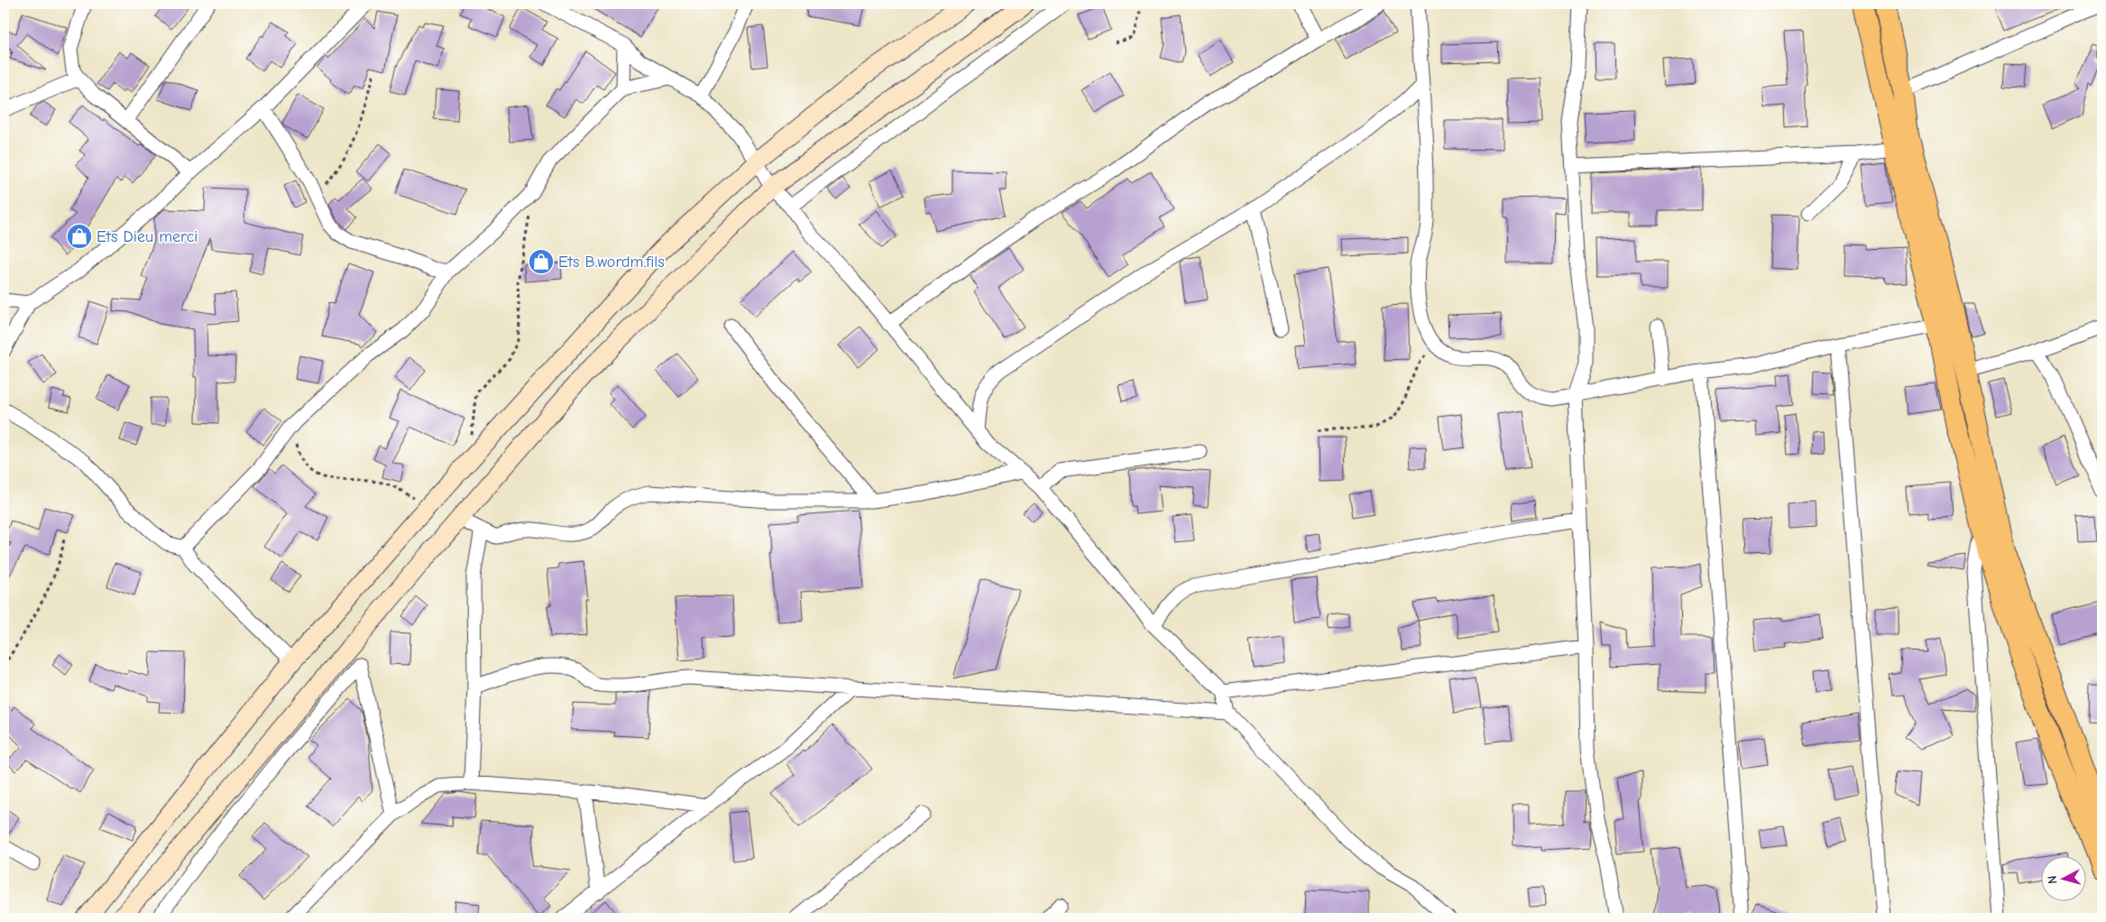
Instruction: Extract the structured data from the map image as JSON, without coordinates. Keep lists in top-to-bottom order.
{
  "places": {
    "shop": ["Ets Dieu merci", "Ets B.wordm.fils"]
  },
  "north": "left"
}
